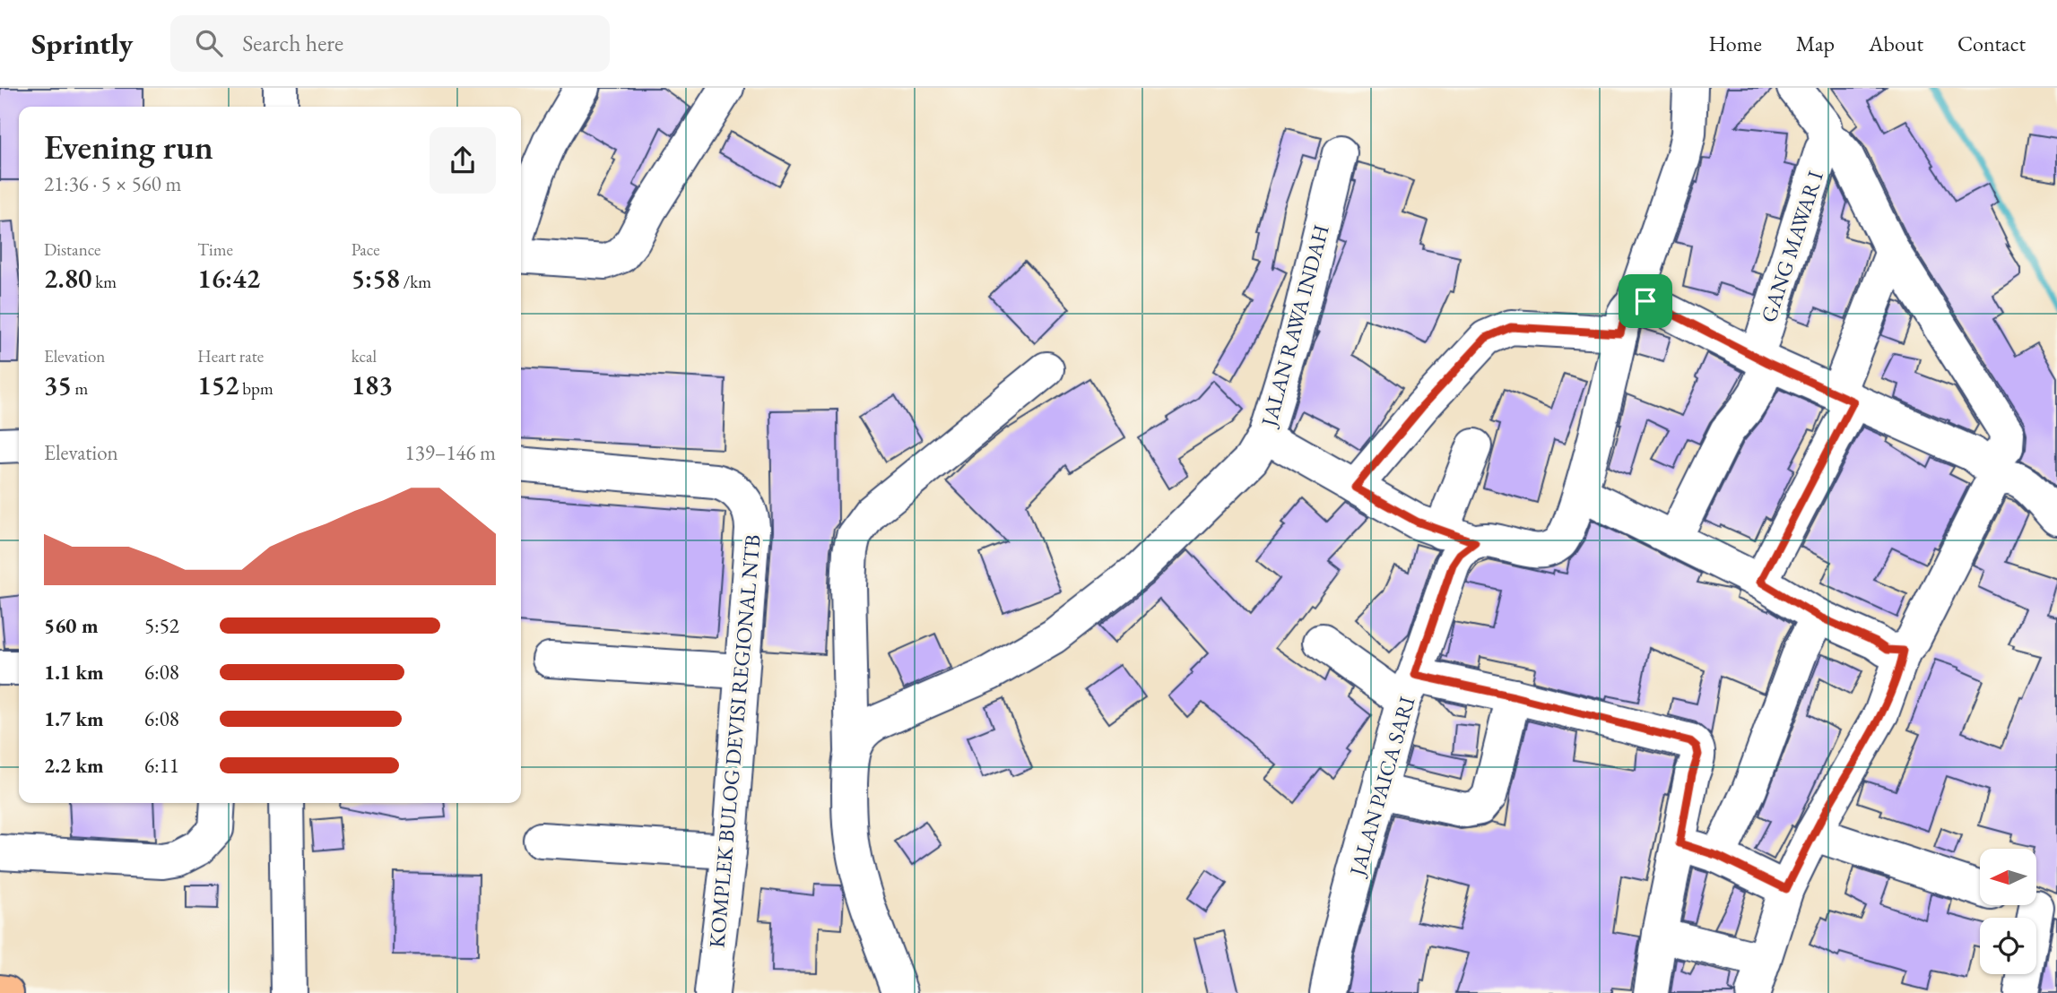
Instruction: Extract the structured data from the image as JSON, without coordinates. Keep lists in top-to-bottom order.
{
  "streets": {
    "street": [
      "GANG MAWAR I",
      "JALAN RAWA INDAH",
      "KOMPLEK BULOG DEVISI REGIONAL NTB",
      "JALAN PAICA SARI"
    ]
  },
  "north": "left",
  "page": {
    "header": "Sprintly",
    "search": "Search here",
    "nav": [
      "Home",
      "Map",
      "About",
      "Contact"
    ],
    "heading": ["Evening run", "21:36 · 5 × 560 m"],
    "stats": [
      ["Distance", "2.80 km"],
      ["Time", "16:42"],
      ["Pace", "5:58 /km"],
      ["Elevation", "35 m"],
      ["Heart rate", "152 bpm"],
      ["kcal", "183"]
    ],
    "chart": ["Elevation", "139–146 m"],
    "list": [
      {
        "name": "560 m",
        "note": "5:52"
      },
      {
        "name": "1.1 km",
        "note": "6:08"
      },
      {
        "name": "1.7 km",
        "note": "6:08"
      },
      {
        "name": "2.2 km",
        "note": "6:11"
      }
    ]
  }
}
